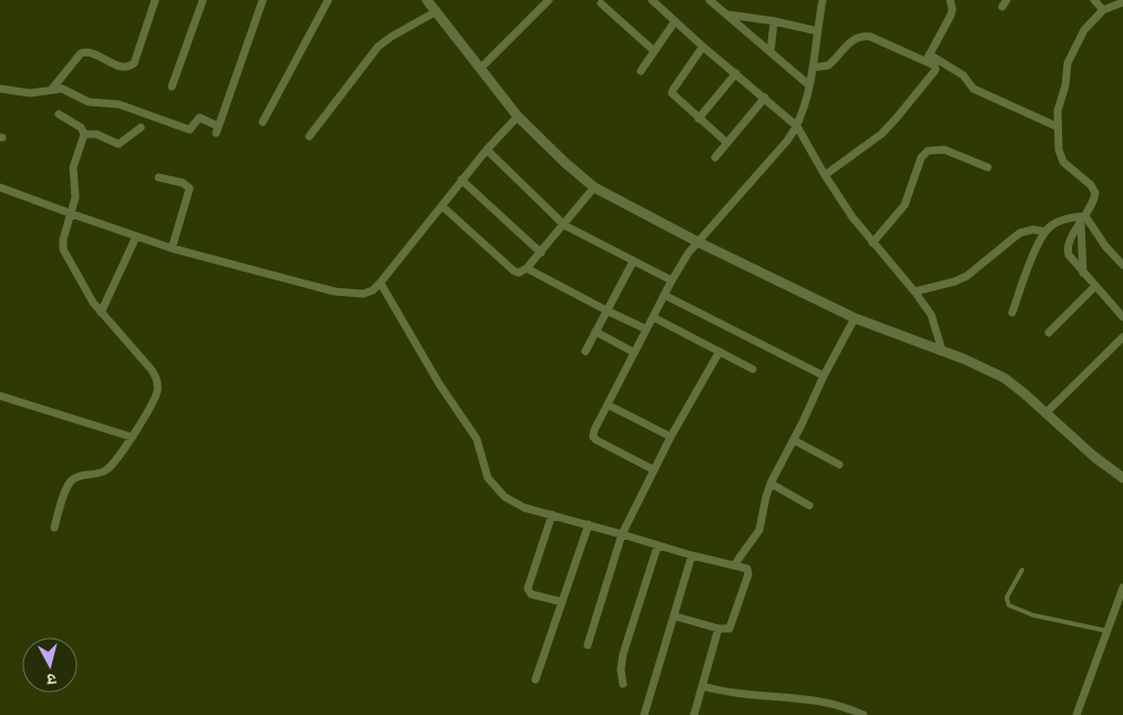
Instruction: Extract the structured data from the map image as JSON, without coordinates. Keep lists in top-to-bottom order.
{
  "north": "bottom"
}
